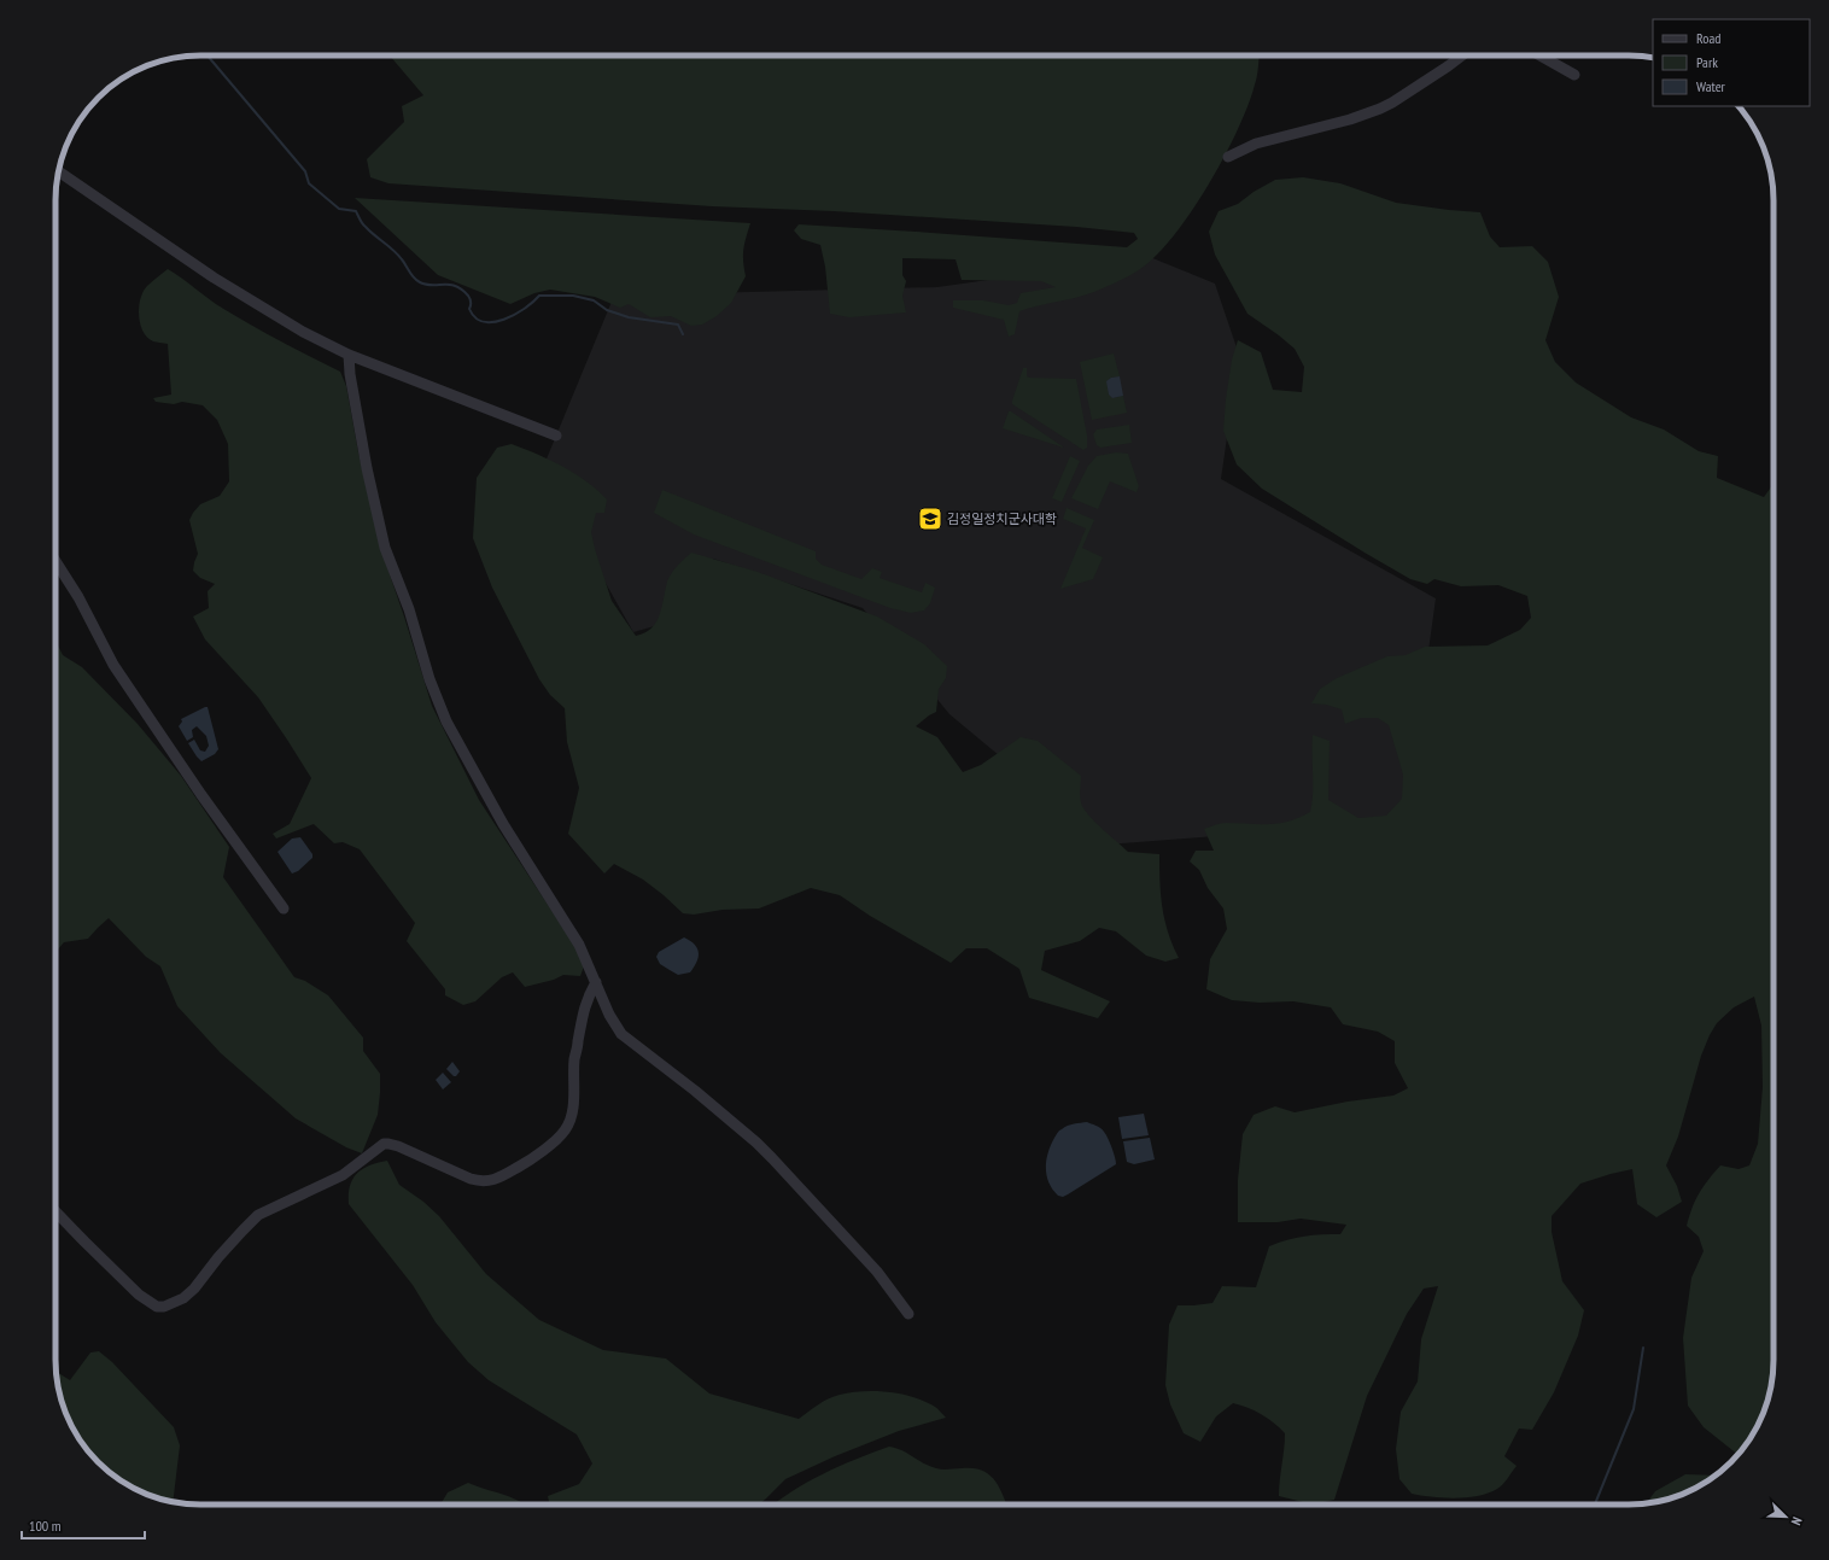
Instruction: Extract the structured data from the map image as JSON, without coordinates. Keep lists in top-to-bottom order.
{
  "places": {
    "school or university": ["김정일정치군사대학"]
  },
  "legend": ["Road", "Park", "Water"],
  "scale_bar": "100 m",
  "north": "bottom right"
}
